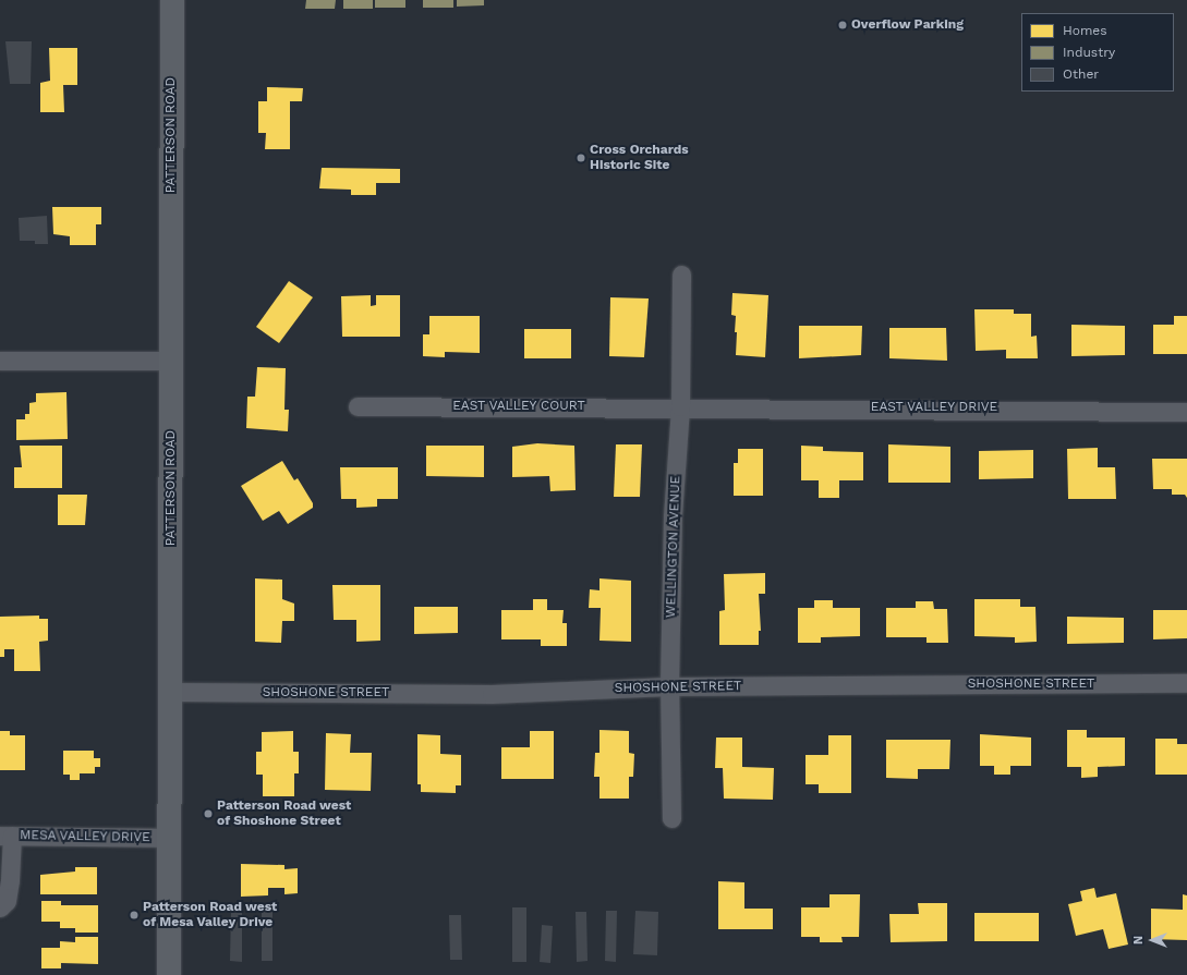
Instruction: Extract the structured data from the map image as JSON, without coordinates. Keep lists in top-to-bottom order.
{
  "streets": {
    "main road": ["PATTERSON ROAD"],
    "street": [
      "EAST VALLEY COURT",
      "EAST VALLEY DRIVE",
      "WELLINGTON AVENUE",
      "SHOSHONE STREET",
      "MESA VALLEY DRIVE"
    ]
  },
  "crossings": [
    ["PATTERSON ROAD", "SHOSHONE STREET"],
    ["PATTERSON ROAD", "MESA VALLEY DRIVE"],
    ["EAST VALLEY COURT", "EAST VALLEY DRIVE"],
    ["EAST VALLEY COURT", "WELLINGTON AVENUE"],
    ["EAST VALLEY DRIVE", "WELLINGTON AVENUE"],
    ["WELLINGTON AVENUE", "SHOSHONE STREET"]
  ],
  "places": [
    "Overflow Parking",
    "Cross Orchards Historic Site",
    "Patterson Road west of Shoshone Street",
    "Patterson Road west of Mesa Valley Drive"
  ],
  "legend": ["Homes", "Industry", "Other"],
  "north": "left"
}
